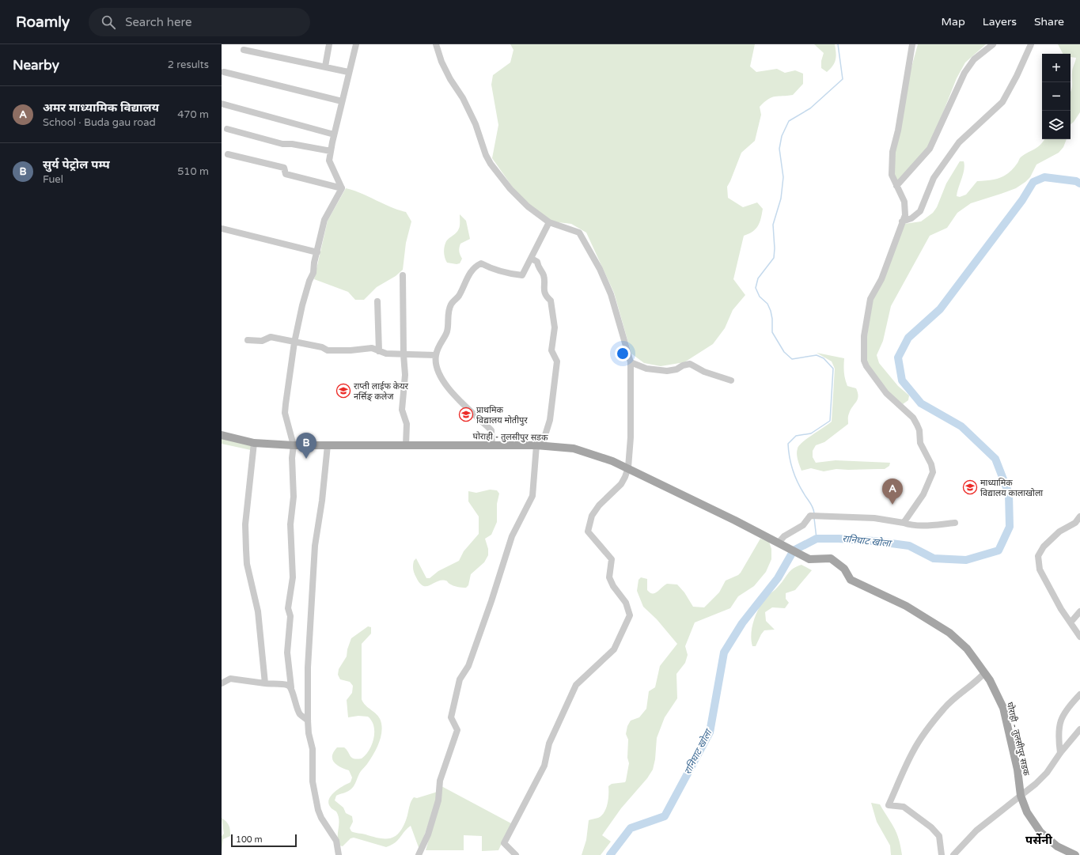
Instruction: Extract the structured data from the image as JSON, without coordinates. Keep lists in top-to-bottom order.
{
  "streets": {
    "main road": ["घोराही - तुलसीपुर सडक"]
  },
  "districts": ["पर्सेनी"],
  "water": ["रानिघाट खोला"],
  "places": {
    "school or university": ["राप्ती लाईफ केयर नर्सिङ् कलेज", "प्राथमिक विद्यालय मोतीपुर", "माध्यामिक विद्यालय कालाखोला"]
  },
  "scale_bar": "100 m",
  "page": {
    "header": "Roamly",
    "search": "Search here",
    "nav": ["Map", "Layers", "Share"],
    "heading": ["Nearby", "2 results"],
    "map_buttons": ["+", "−"],
    "list": [
      {
        "mark": "A",
        "name": "अमर माध्यामिक विद्यालय",
        "note": "School · Buda gau road",
        "value": "470 m"
      },
      {
        "mark": "B",
        "name": "सुर्य पेट्रोल पम्प",
        "note": "Fuel",
        "value": "510 m"
      }
    ],
    "pins": ["B", "A"],
    "scale": "100 m"
  }
}
